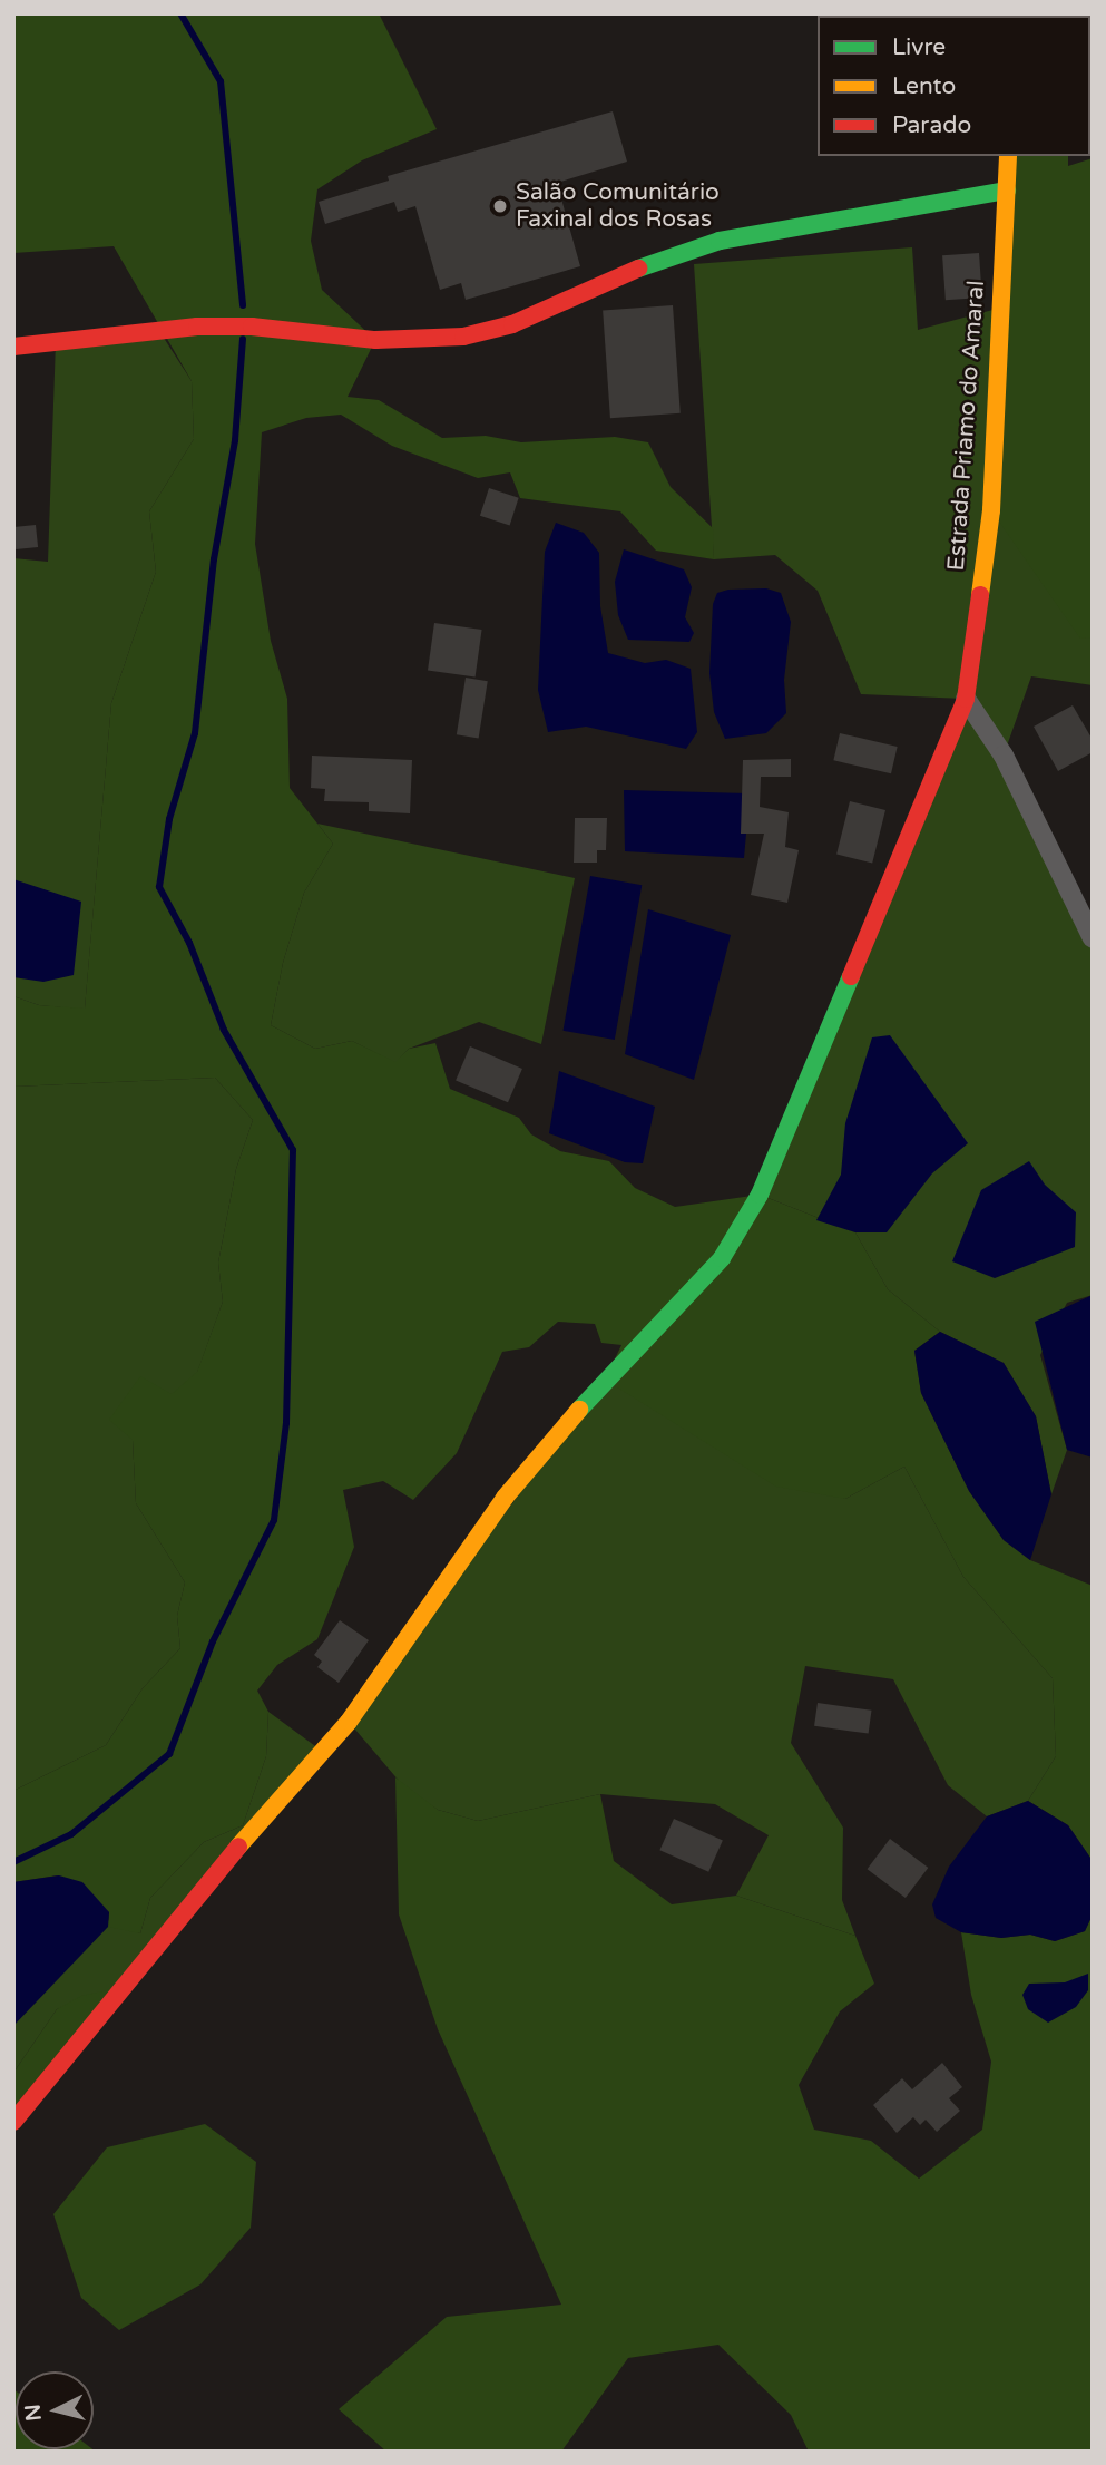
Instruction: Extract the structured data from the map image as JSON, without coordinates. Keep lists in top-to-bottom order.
{
  "streets": {
    "street": ["Estrada Priamo do Amaral"]
  },
  "places": ["Salão Comunitário Faxinal dos Rosas"],
  "legend": ["Livre", "Lento", "Parado"],
  "north": "left"
}
